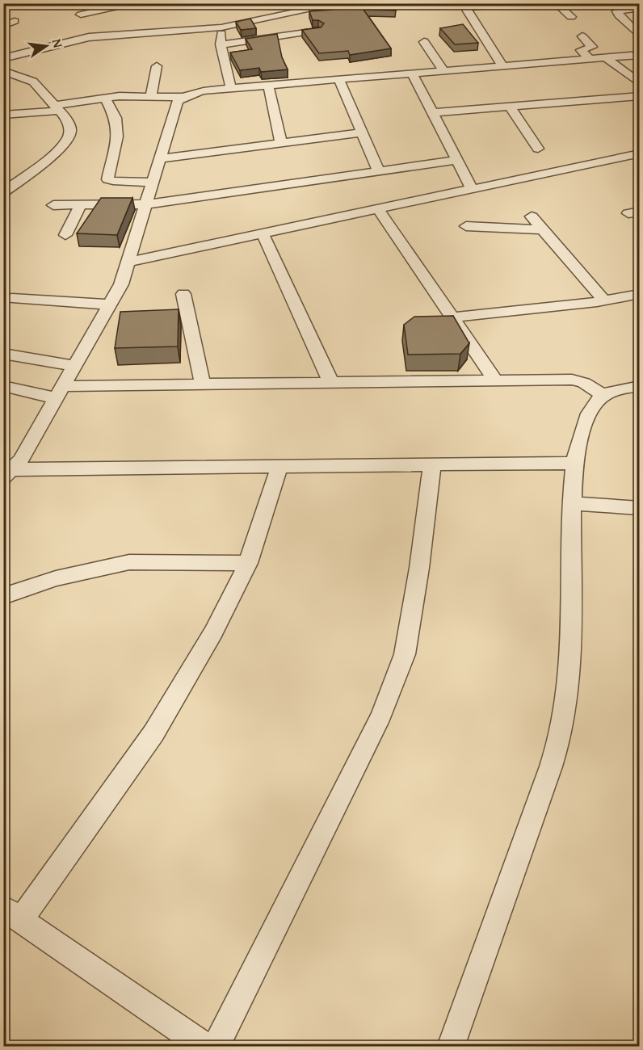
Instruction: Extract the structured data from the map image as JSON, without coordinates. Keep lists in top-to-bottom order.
{
  "north": "right"
}
